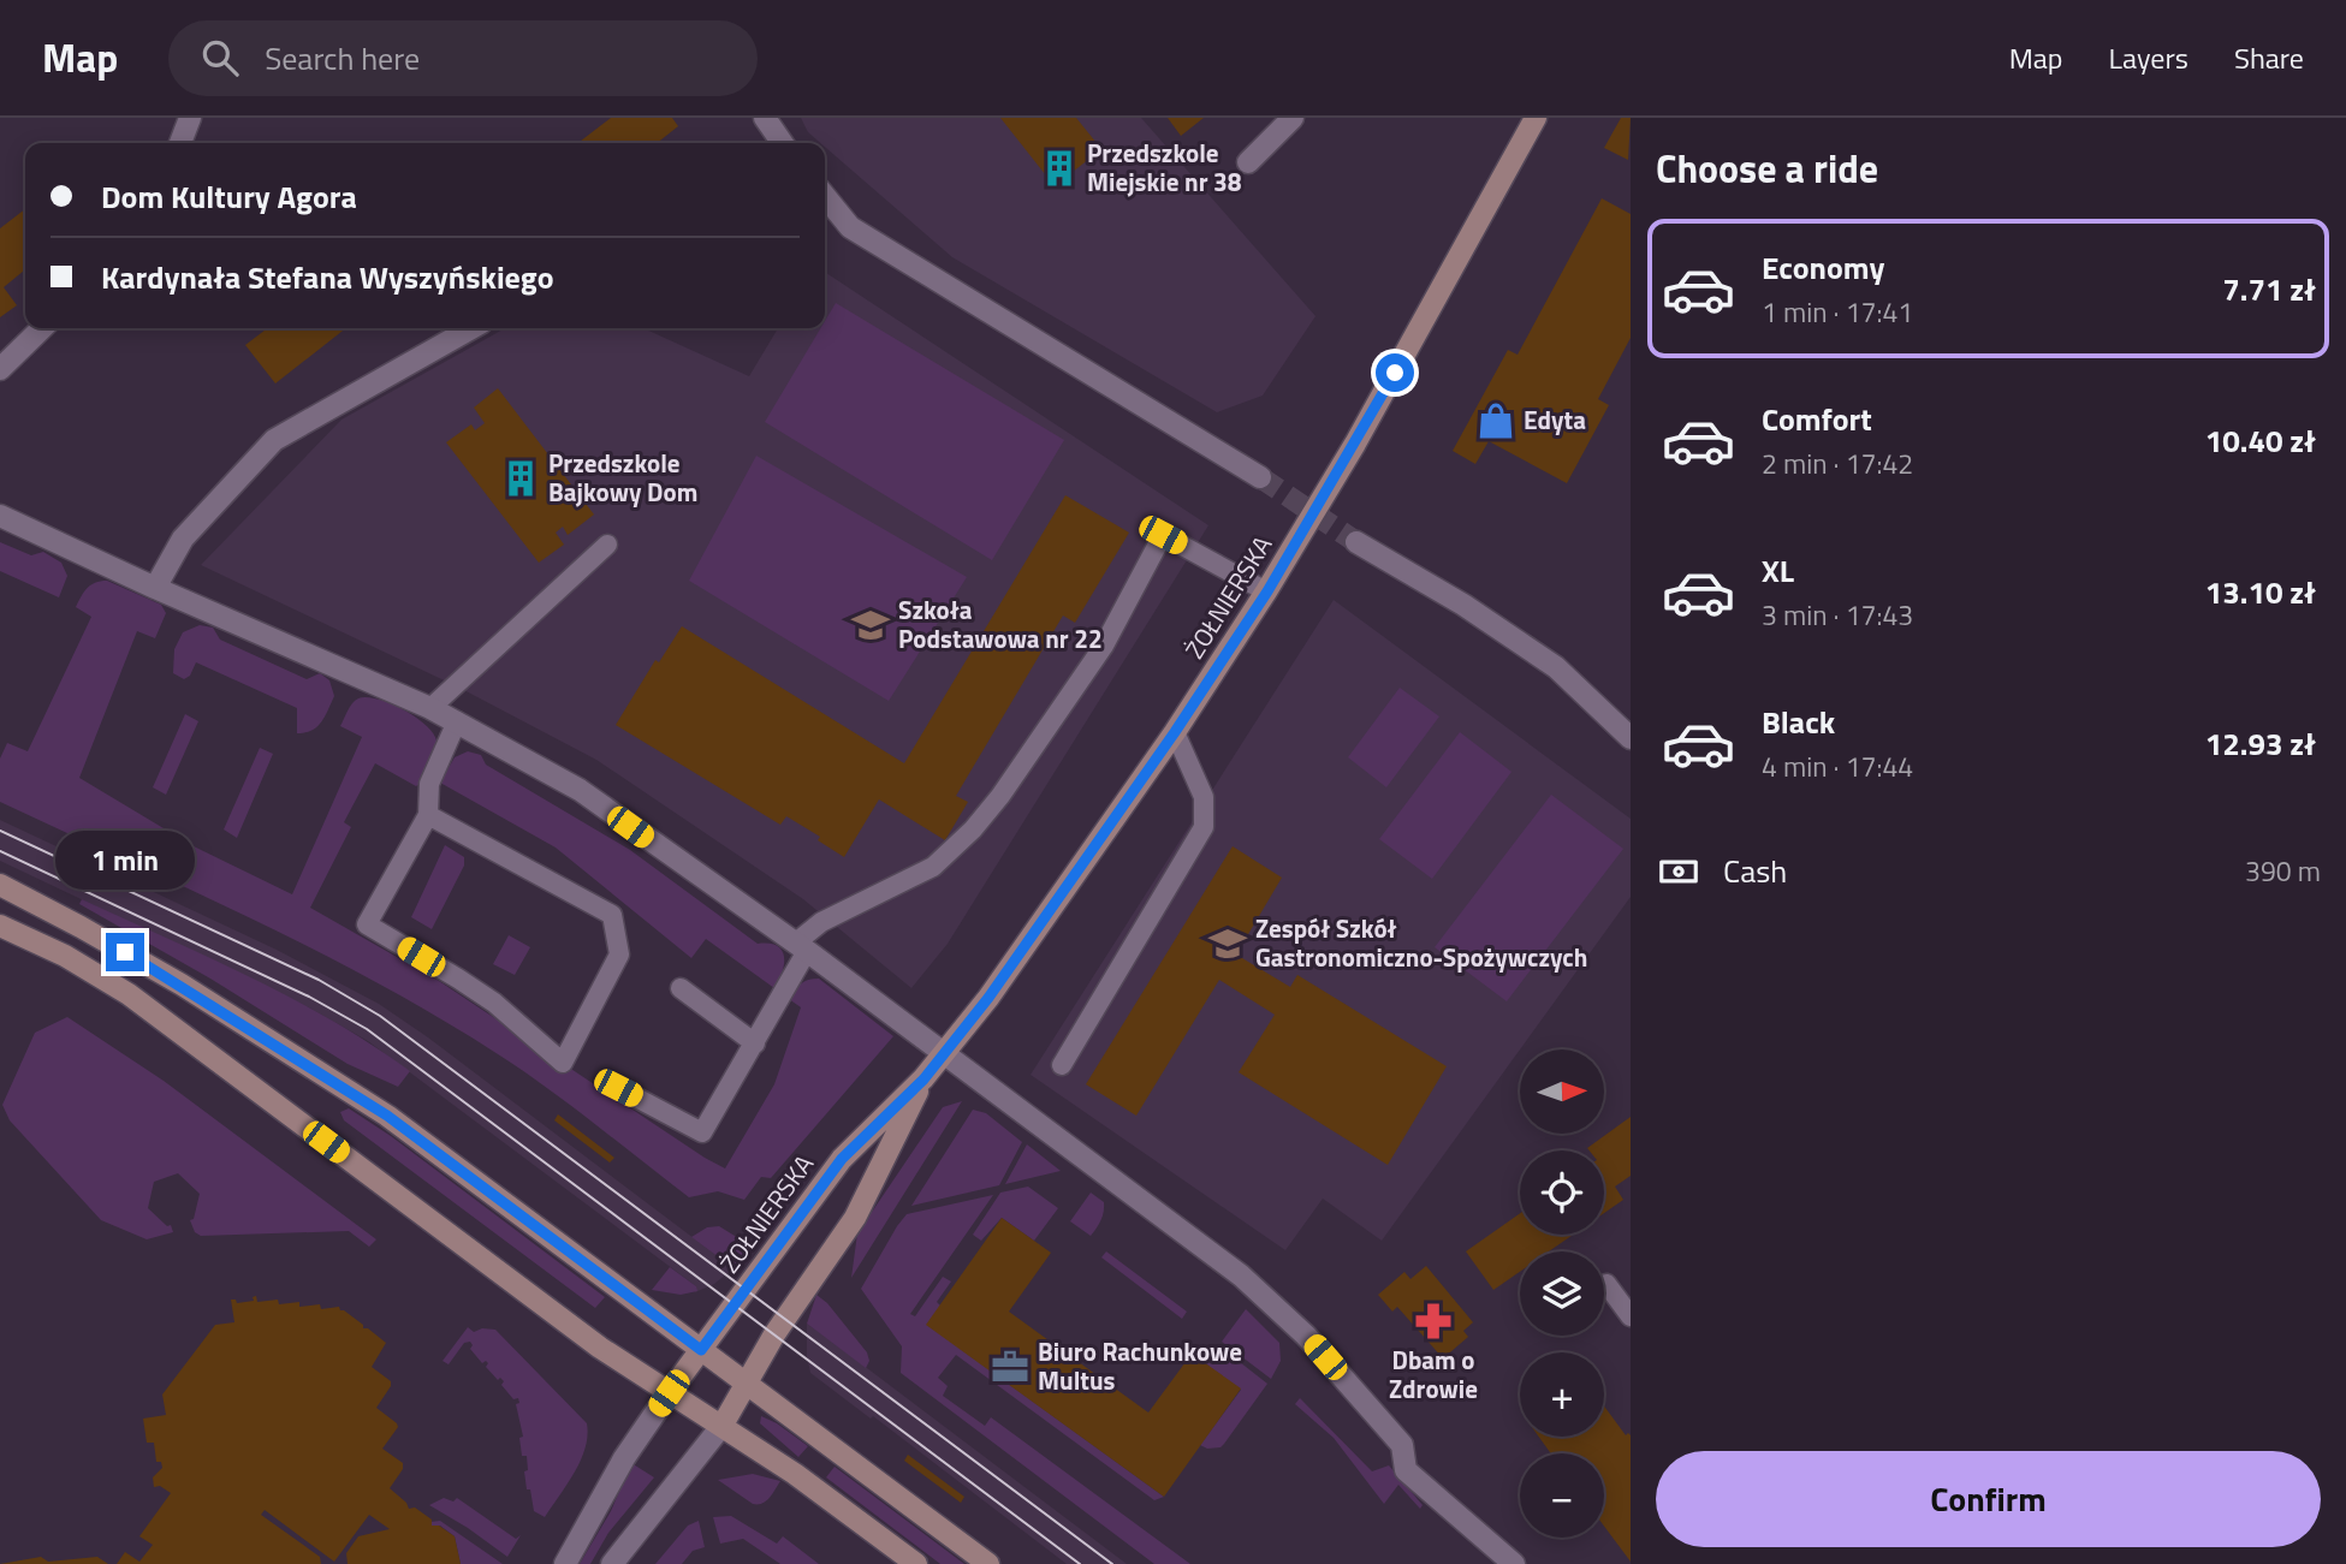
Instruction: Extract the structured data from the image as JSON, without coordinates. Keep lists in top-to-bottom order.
{
  "streets": {
    "main road": ["ŻOŁNIERSKA"]
  },
  "places": {
    "building": ["Przedszkole Miejskie nr 38", "Przedszkole Bajkowy Dom"],
    "shop": ["Edyta"],
    "school or university": ["Szkoła Podstawowa nr 22", "Zespół Szkół Gastronomiczno-Spożywczych"],
    "pharmacy": ["Dbam o Zdrowie"],
    "office": ["Biuro Rachunkowe Multus"]
  },
  "north": "right",
  "page": {
    "header": "Map",
    "search": "Search here",
    "nav": ["Map", "Layers", "Share"],
    "heading": "Choose a ride",
    "banner": ["Dom Kultury Agora", "Kardynała Stefana Wyszyńskiego"],
    "list": [
      {
        "name": "Economy",
        "note": "1 min · 17:41",
        "value": "7.71 zł"
      },
      {
        "name": "Comfort",
        "note": "2 min · 17:42",
        "value": "10.40 zł"
      },
      {
        "name": "XL",
        "note": "3 min · 17:43",
        "value": "13.10 zł"
      },
      {
        "name": "Black",
        "note": "4 min · 17:44",
        "value": "12.93 zł"
      }
    ],
    "pay": ["Cash", "390 m"],
    "bubble": "1 min",
    "map_buttons": ["+", "−"],
    "buttons": "Confirm"
  }
}
